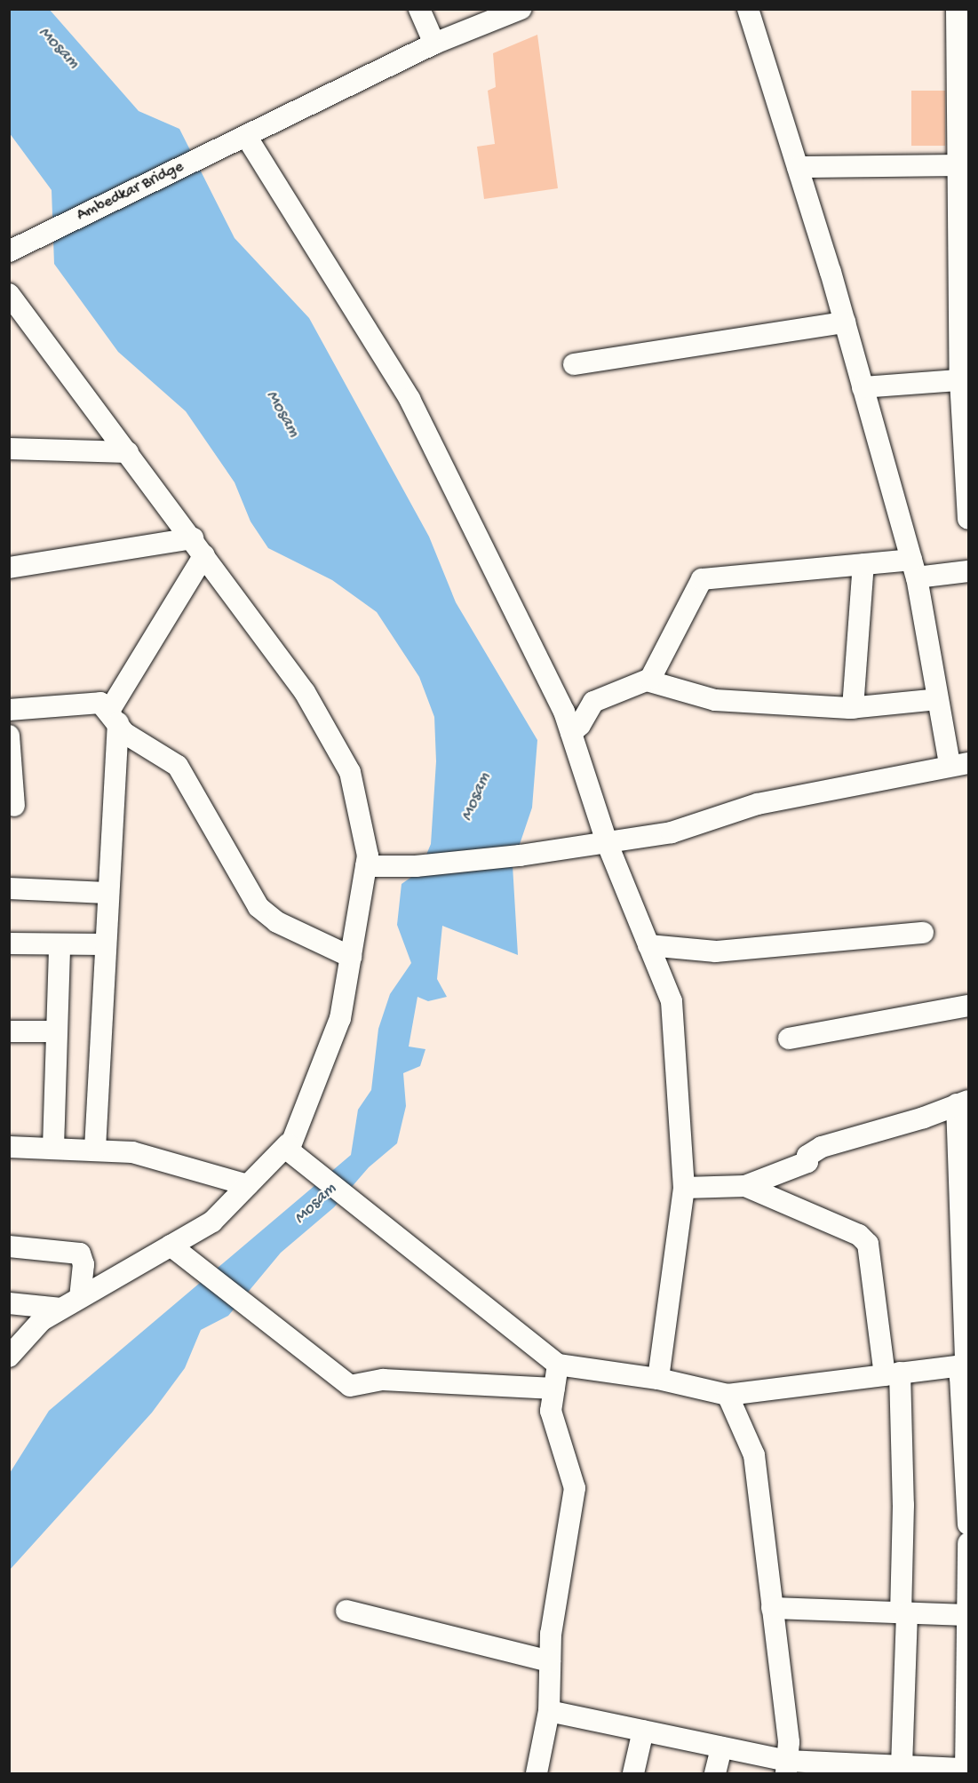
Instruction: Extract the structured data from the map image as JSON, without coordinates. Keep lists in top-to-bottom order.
{
  "streets": {
    "street": ["Ambedkar Bridge"]
  },
  "water": ["Mosam"]
}
